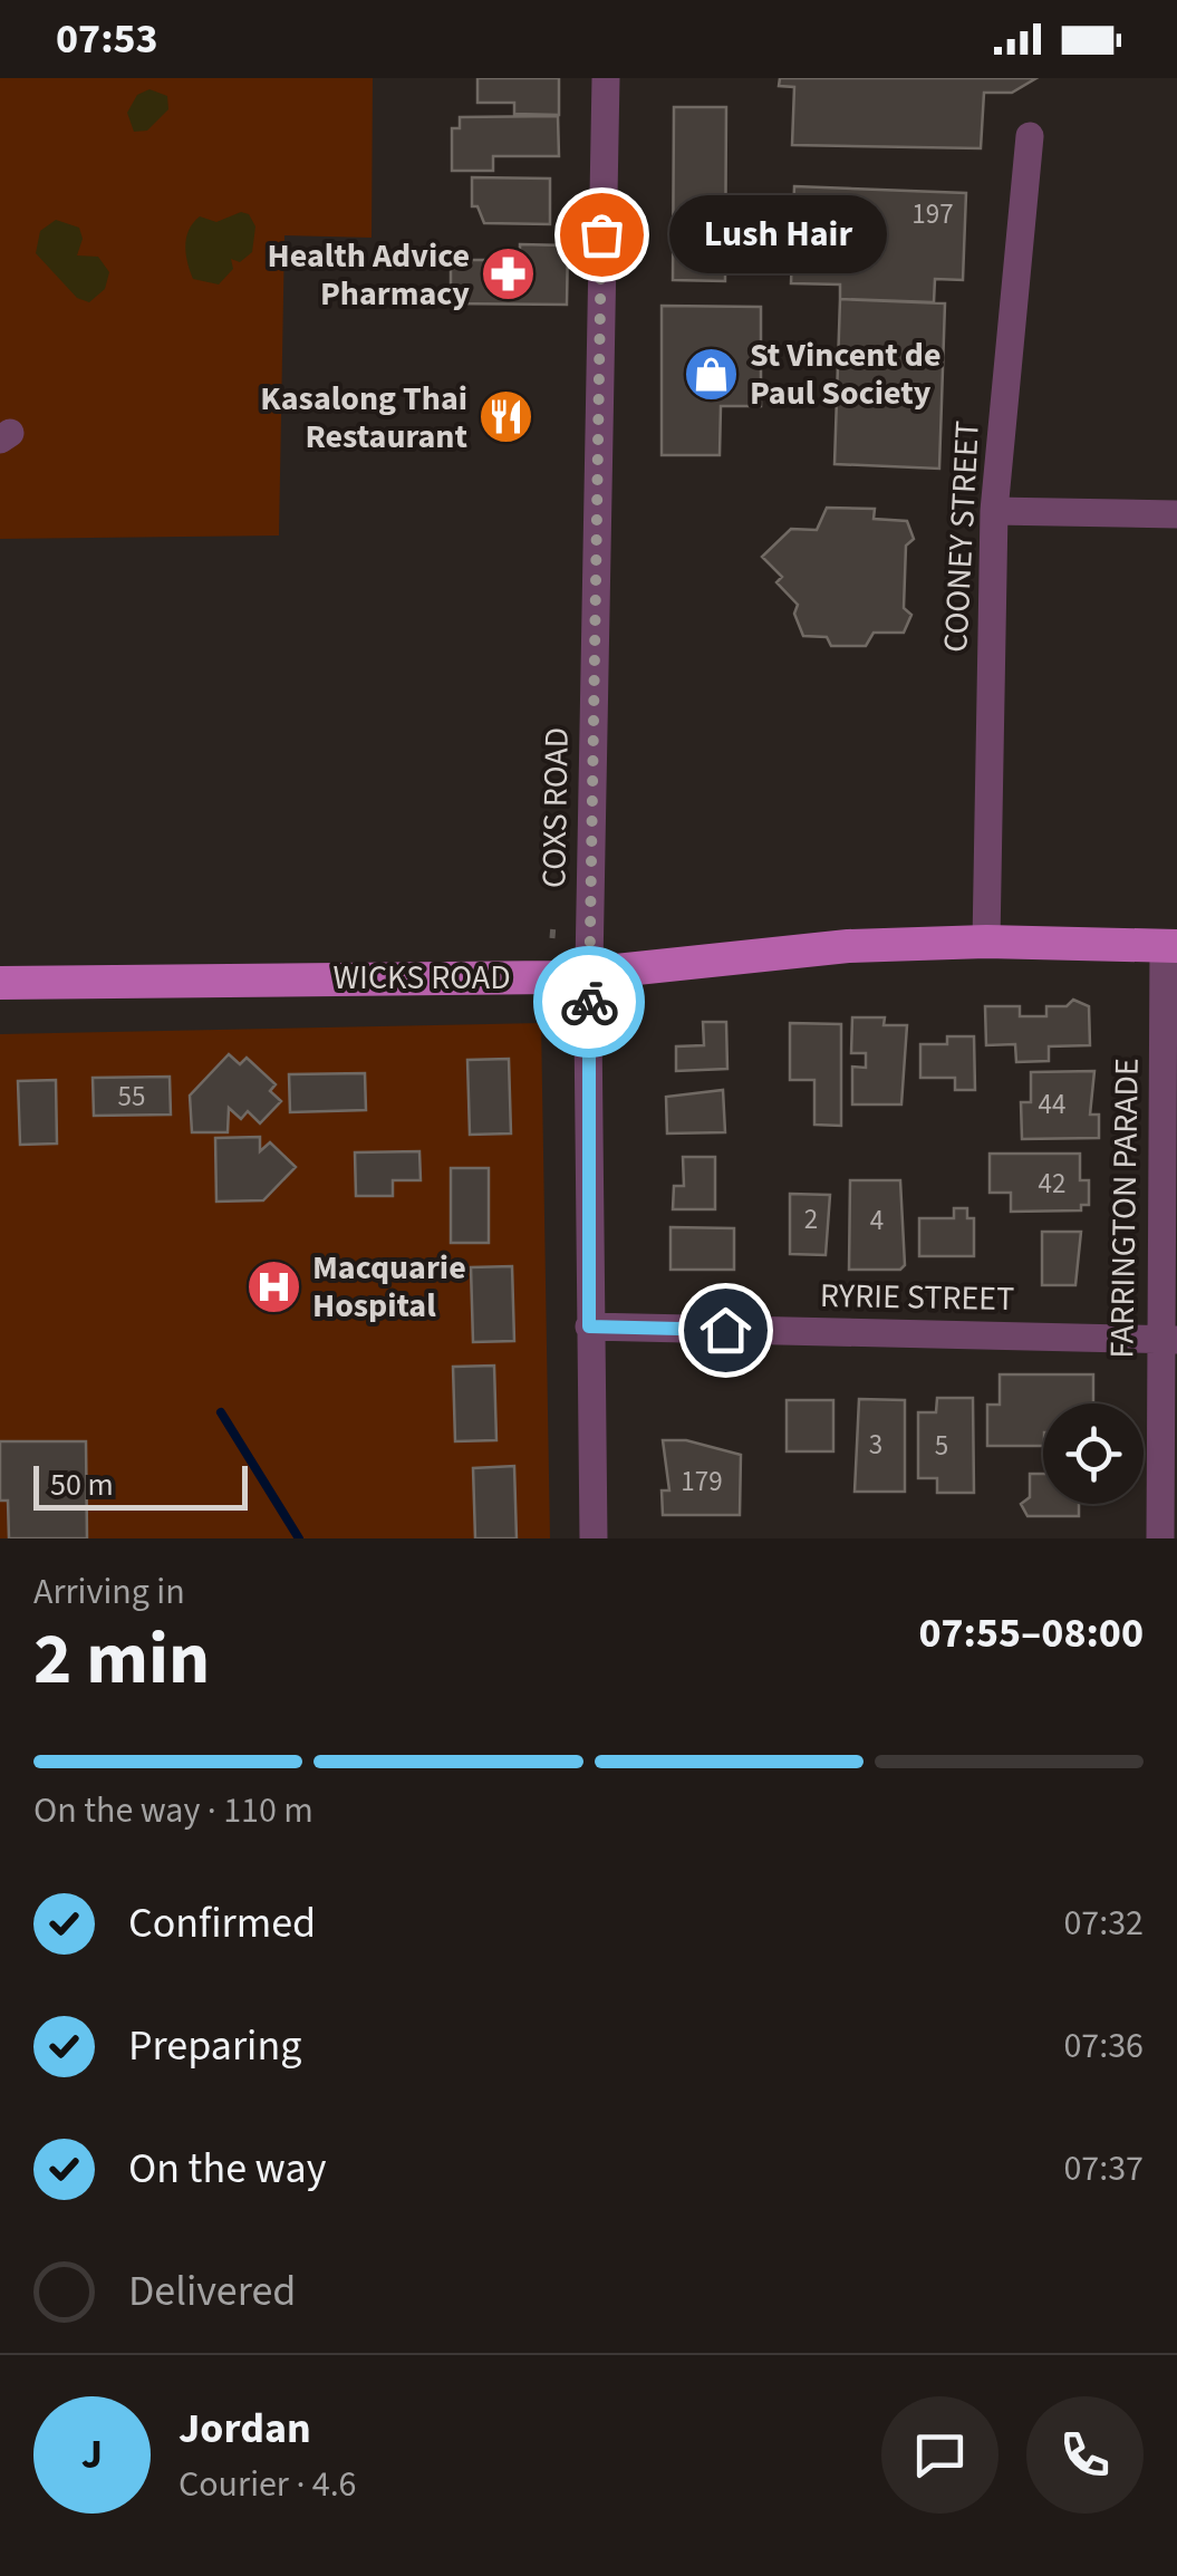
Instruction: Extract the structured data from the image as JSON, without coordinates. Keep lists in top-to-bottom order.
{
  "streets": {
    "main road": ["WICKS ROAD"],
    "street": [
      "COONEY STREET",
      "COXS ROAD",
      "FARRINGTON PARADE",
      "RYRIE STREET"
    ]
  },
  "crossings": [
    ["COONEY STREET", "WICKS ROAD"],
    ["COXS ROAD", "WICKS ROAD"],
    ["COXS ROAD", "RYRIE STREET"],
    ["WICKS ROAD", "FARRINGTON PARADE"],
    ["FARRINGTON PARADE", "RYRIE STREET"]
  ],
  "places": {
    "other": ["Lush Hair"],
    "pharmacy": ["Health Advice Pharmacy"],
    "shop": ["St Vincent de Paul Society"],
    "restaurant": ["Kasalong Thai Restaurant"],
    "hospital": ["Macquarie Hospital"]
  },
  "house_numbers": [
    "197",
    "55",
    "44",
    "42",
    "2",
    "4",
    "3",
    "5",
    "179"
  ],
  "scale_bar": "50 m",
  "page": {
    "status": "07:53",
    "bubble": "Lush Hair",
    "scale": "50 m",
    "heading": ["2 min", "Arriving in", "07:55–08:00"],
    "panel": ["Jordan", "Courier · 4.6"],
    "bar": "On the way · 110 m",
    "list": [
      ["Confirmed", "07:32"],
      ["Preparing", "07:36"],
      ["On the way", "07:37"],
      "Delivered"
    ],
    "round": "J"
  }
}
